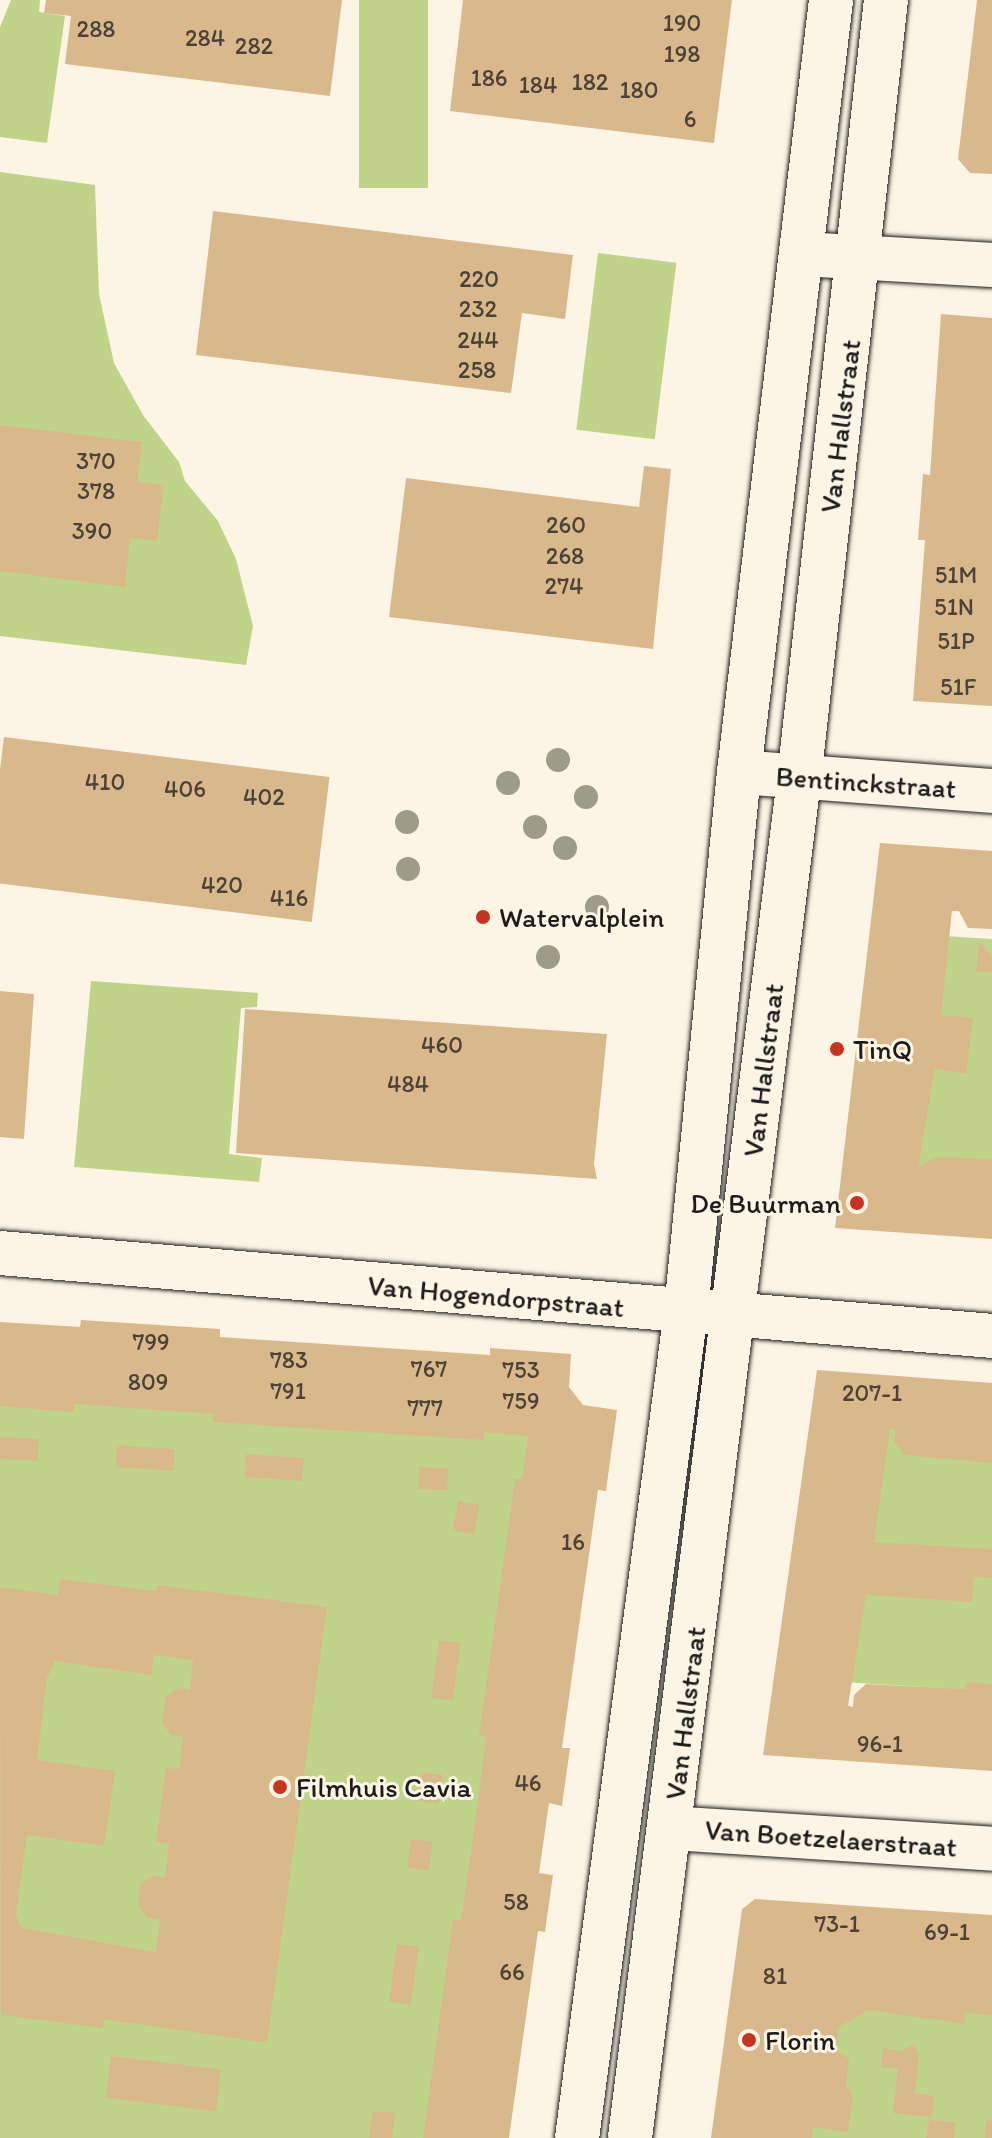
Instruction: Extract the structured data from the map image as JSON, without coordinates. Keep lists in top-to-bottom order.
{
  "streets": {
    "street": [
      "Van Hallstraat",
      "Bentinckstraat",
      "Van Hogendorpstraat",
      "Van Boetzelaerstraat"
    ]
  },
  "crossings": [
    ["Van Hallstraat", "Bentinckstraat"],
    ["Van Hallstraat", "Van Hogendorpstraat"],
    ["Van Hallstraat", "Van Boetzelaerstraat"]
  ],
  "places": [
    "Watervalplein",
    "TinQ",
    "De Buurman",
    "Filmhuis Cavia",
    "Florin"
  ],
  "house_numbers": [
    "190",
    "288",
    "284",
    "282",
    "198",
    "186",
    "182",
    "184",
    "180",
    "6",
    "220",
    "232",
    "244",
    "258",
    "370",
    "378",
    "260",
    "390",
    "268",
    "51M",
    "274",
    "51N",
    "51P",
    "51F",
    "410",
    "406",
    "402",
    "420",
    "416",
    "460",
    "484",
    "799",
    "783",
    "767",
    "753",
    "809",
    "791",
    "207-1",
    "759",
    "777",
    "16",
    "96-1",
    "46",
    "58",
    "73-1",
    "69-1",
    "66",
    "81"
  ]
}
